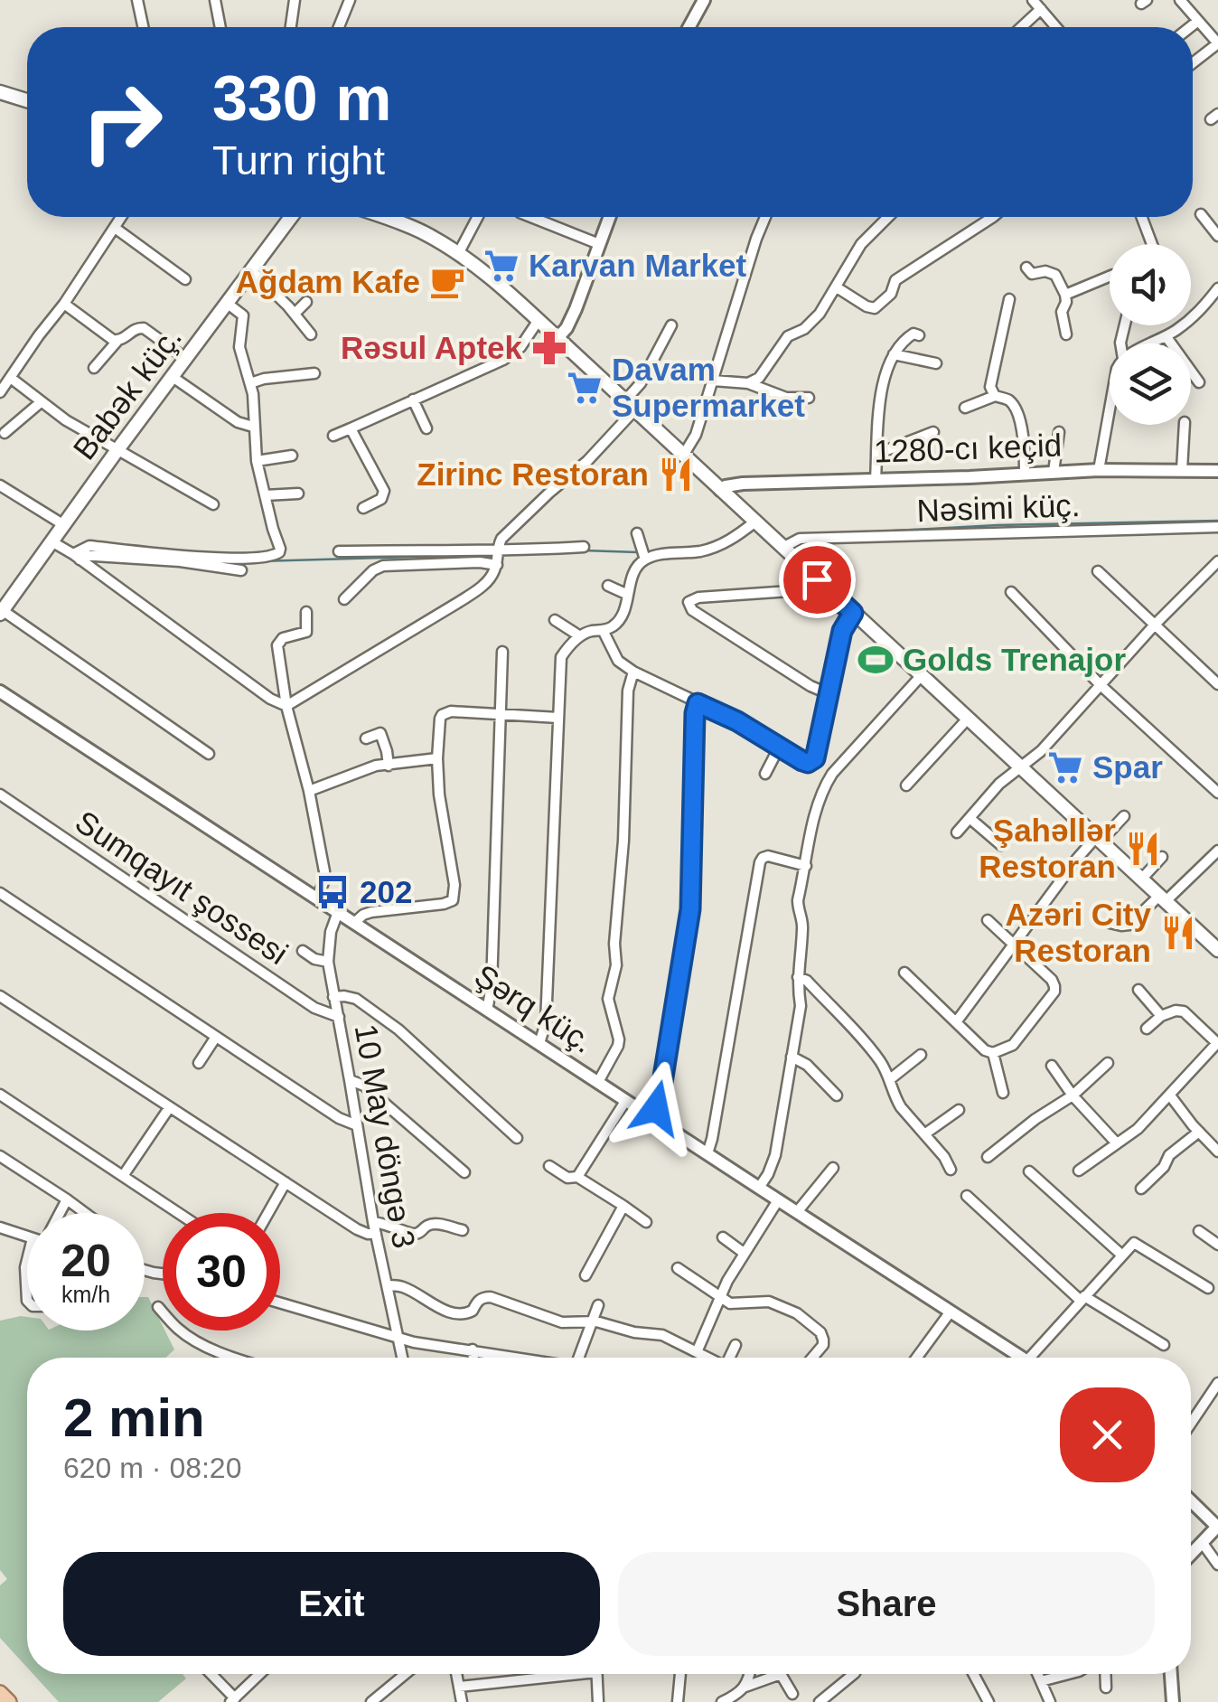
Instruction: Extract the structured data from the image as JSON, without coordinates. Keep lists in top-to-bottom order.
{
  "streets": {
    "main road": ["Babək küç."],
    "street": [
      "1280-cı keçid",
      "Nəsimi küç.",
      "Sumqayıt şossesi",
      "Şərq küç.",
      "10 May döngə 3"
    ]
  },
  "crossings": [
    ["Sumqayıt şossesi", "10 May döngə 3"],
    ["Şərq küç.", "10 May döngə 3"]
  ],
  "places": {
    "supermarket": ["Karvan Market", "Davam Supermarket", "Spar"],
    "cafe": ["Ağdam Kafe"],
    "pharmacy": ["Rəsul Aptek"],
    "restaurant": ["Zirinc Restoran", "Şahəllər Restoran", "Azəri City Restoran"],
    "sports": ["Golds Trenajor"],
    "bus stop": ["202"]
  },
  "page": {
    "turn": ["330 m", "Turn right"],
    "speed": "20 km/h",
    "limit": "30",
    "heading": ["2 min", "620 m · 08:20"],
    "buttons": ["Exit", "Share"]
  }
}
